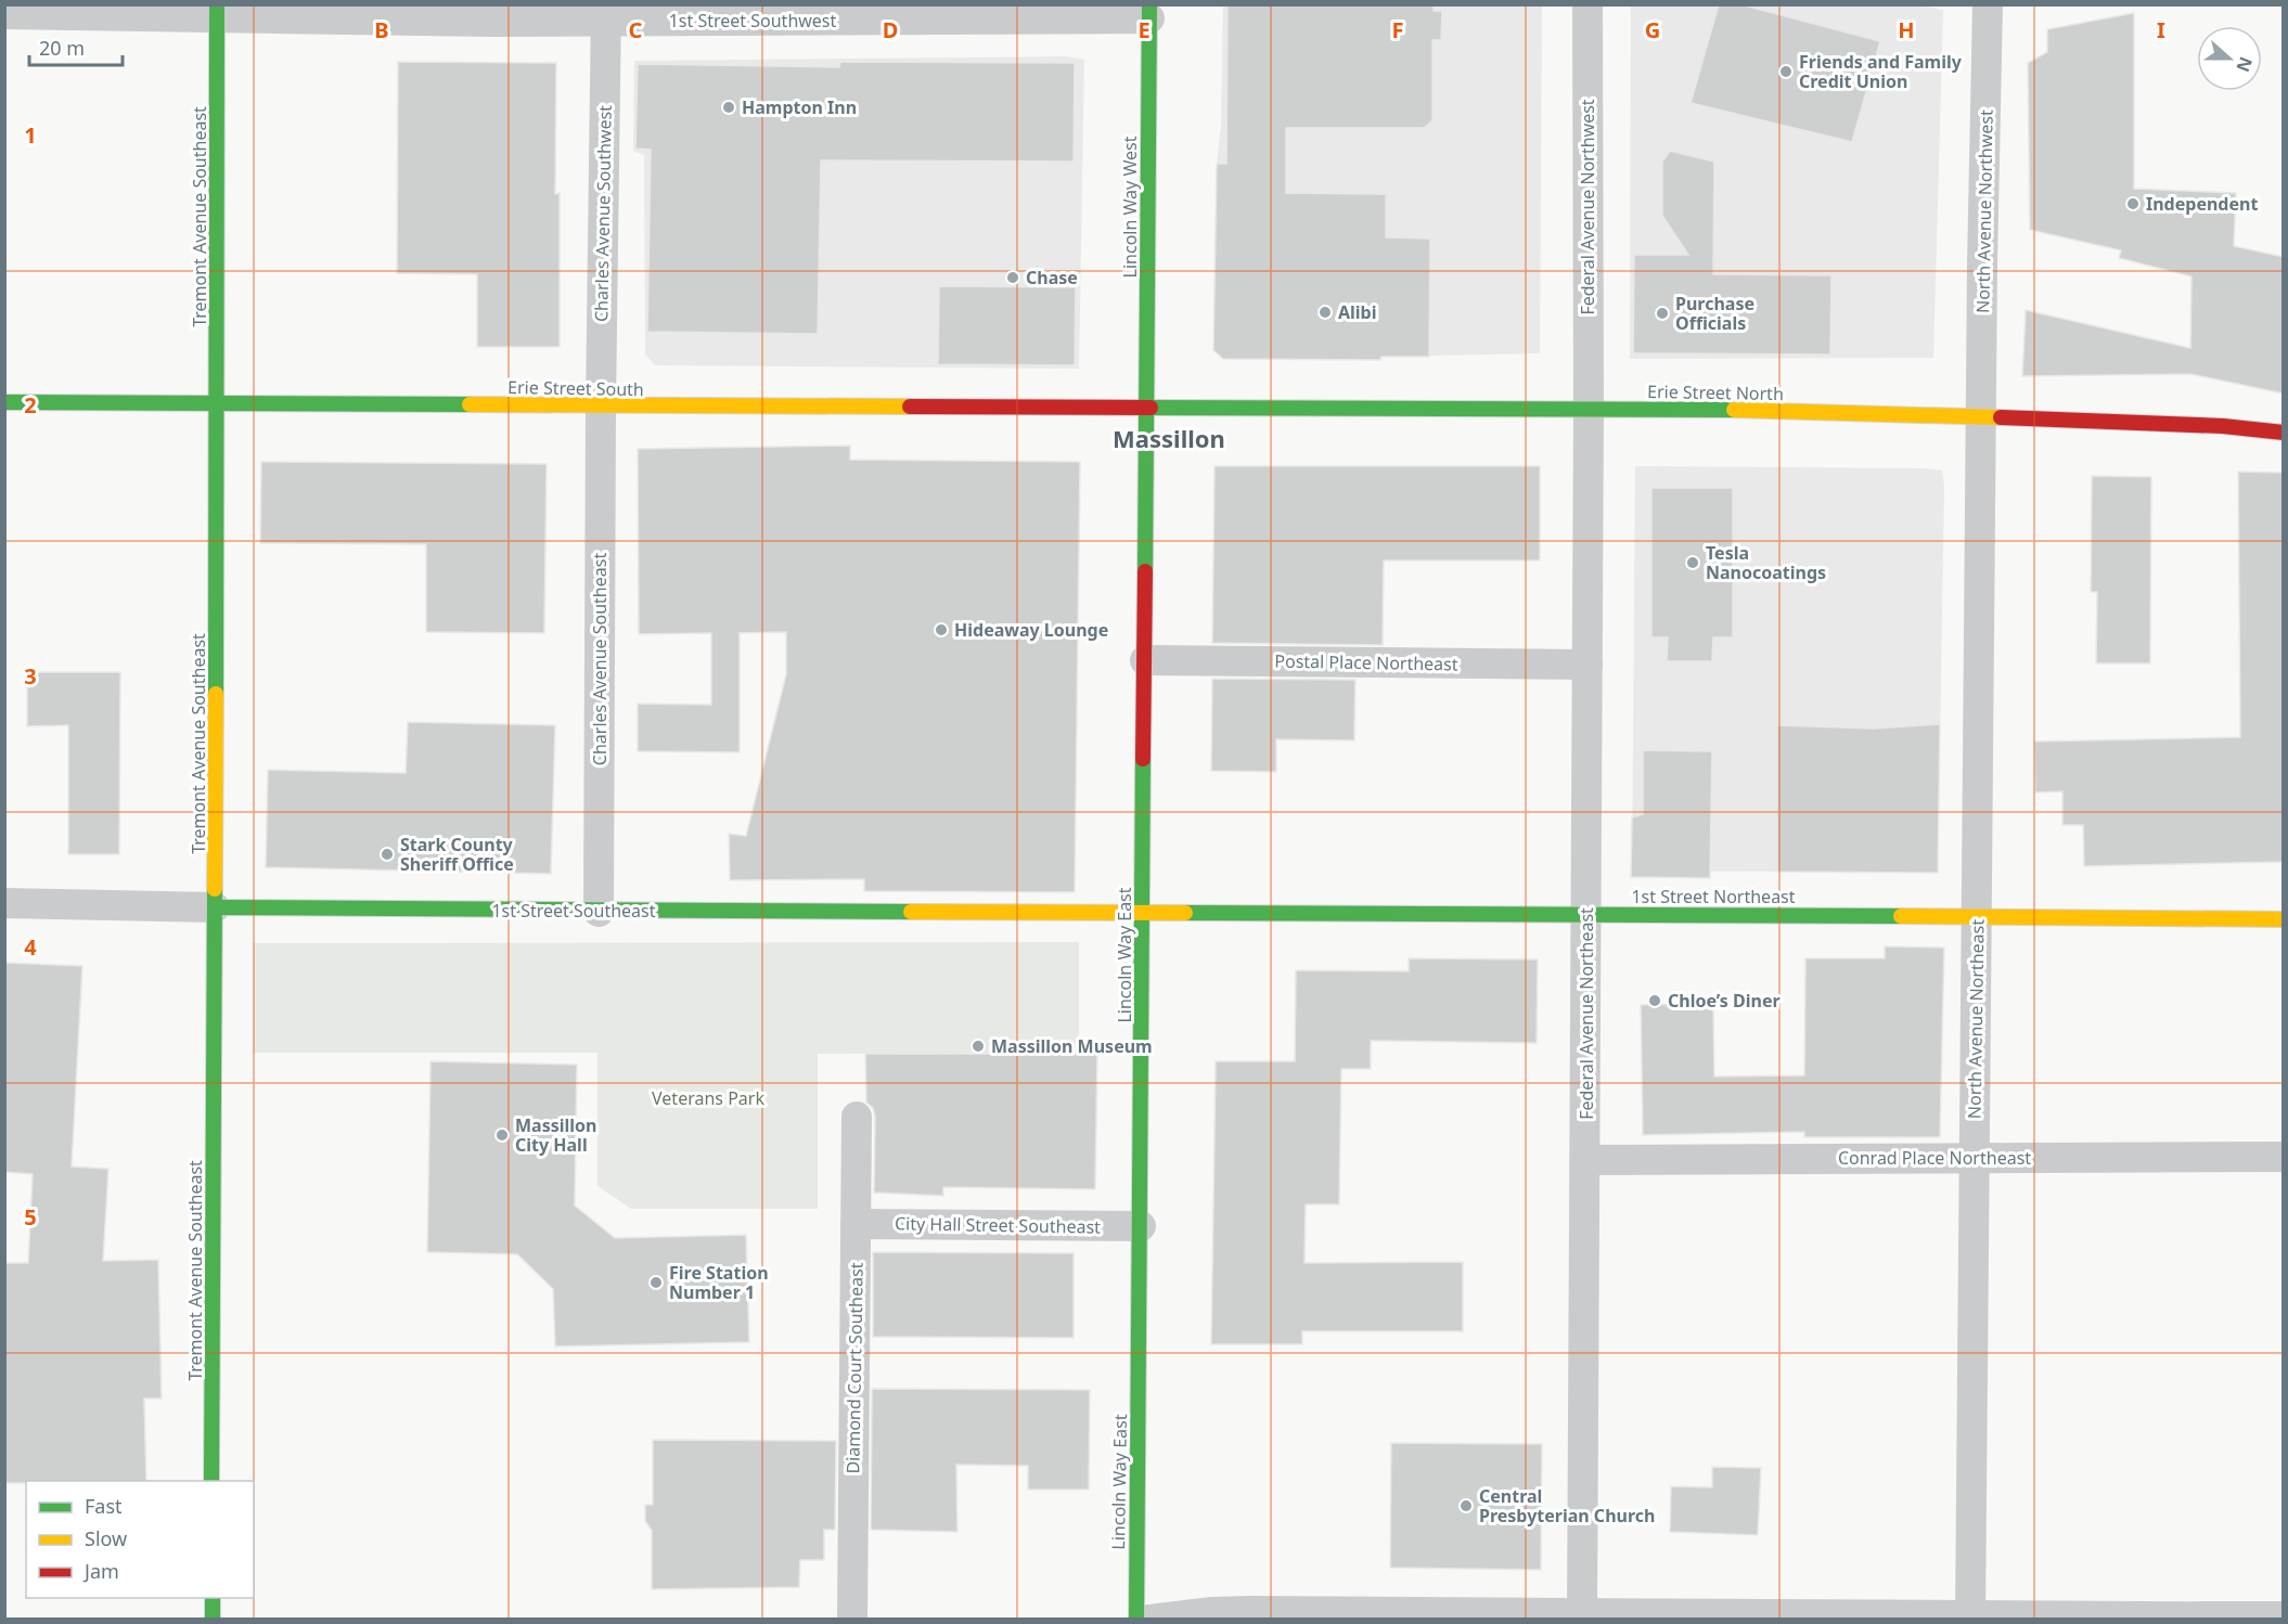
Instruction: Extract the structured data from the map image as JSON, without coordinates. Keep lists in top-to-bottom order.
{
  "streets": {
    "main road": [
      "Lincoln Way West",
      "Tremont Avenue Southeast",
      "Erie Street South",
      "Erie Street North",
      "1st Street Northeast",
      "1st Street Southeast",
      "Lincoln Way East"
    ],
    "street": [
      "1st Street Southwest",
      "Federal Avenue Northwest",
      "North Avenue Northwest",
      "Charles Avenue Southwest",
      "Charles Avenue Southeast",
      "Postal Place Northeast",
      "Federal Avenue Northeast",
      "North Avenue Northeast",
      "Conrad Place Northeast",
      "City Hall Street Southeast",
      "Diamond Court Southeast"
    ]
  },
  "crossings": [
    ["1st Street Southwest", "Lincoln Way West"],
    ["1st Street Southwest", "Charles Avenue Southwest"],
    ["1st Street Southwest", "Tremont Avenue Southeast"],
    ["Lincoln Way West", "Erie Street South"],
    ["Lincoln Way West", "Erie Street North"],
    ["Lincoln Way West", "Lincoln Way East"],
    ["Federal Avenue Northwest", "Erie Street North"],
    ["Federal Avenue Northwest", "Federal Avenue Northeast"],
    ["North Avenue Northwest", "Erie Street North"],
    ["North Avenue Northwest", "North Avenue Northeast"],
    ["Charles Avenue Southwest", "Erie Street South"],
    ["Charles Avenue Southwest", "Charles Avenue Southeast"],
    ["Tremont Avenue Southeast", "Erie Street South"],
    ["Tremont Avenue Southeast", "1st Street Southeast"],
    ["Erie Street South", "Erie Street North"],
    ["Erie Street South", "Charles Avenue Southeast"],
    ["Erie Street South", "Lincoln Way East"],
    ["Erie Street North", "Lincoln Way East"],
    ["Erie Street North", "Federal Avenue Northeast"],
    ["Erie Street North", "North Avenue Northeast"],
    ["Charles Avenue Southeast", "1st Street Southeast"],
    ["Postal Place Northeast", "Lincoln Way East"],
    ["Postal Place Northeast", "Federal Avenue Northeast"],
    ["1st Street Northeast", "1st Street Southeast"],
    ["1st Street Northeast", "Lincoln Way East"],
    ["1st Street Northeast", "Federal Avenue Northeast"],
    ["1st Street Northeast", "North Avenue Northeast"],
    ["1st Street Southeast", "Lincoln Way East"],
    ["Lincoln Way East", "City Hall Street Southeast"],
    ["Federal Avenue Northeast", "Conrad Place Northeast"],
    ["North Avenue Northeast", "Conrad Place Northeast"],
    ["City Hall Street Southeast", "Diamond Court Southeast"]
  ],
  "districts": ["Massillon"],
  "parks": ["Veterans Park"],
  "places": [
    "Friends and Family Credit Union",
    "Hampton Inn",
    "Independent",
    "Chase",
    "Alibi",
    "Purchase Officials",
    "Tesla Nanocoatings",
    "Hideaway Lounge",
    "Stark County Sheriff Office",
    "Chloe’s Diner",
    "Massillon Museum",
    "Massillon City Hall",
    "Fire Station Number 1",
    "Central Presbyterian Church"
  ],
  "legend": ["Fast", "Slow", "Jam"],
  "scale_bar": "20 m",
  "north": "right",
  "grid": {
    "columns": [
      "B",
      "C",
      "D",
      "E",
      "F",
      "G",
      "H",
      "I"
    ],
    "rows": [
      "1",
      "2",
      "3",
      "4",
      "5"
    ]
  }
}
